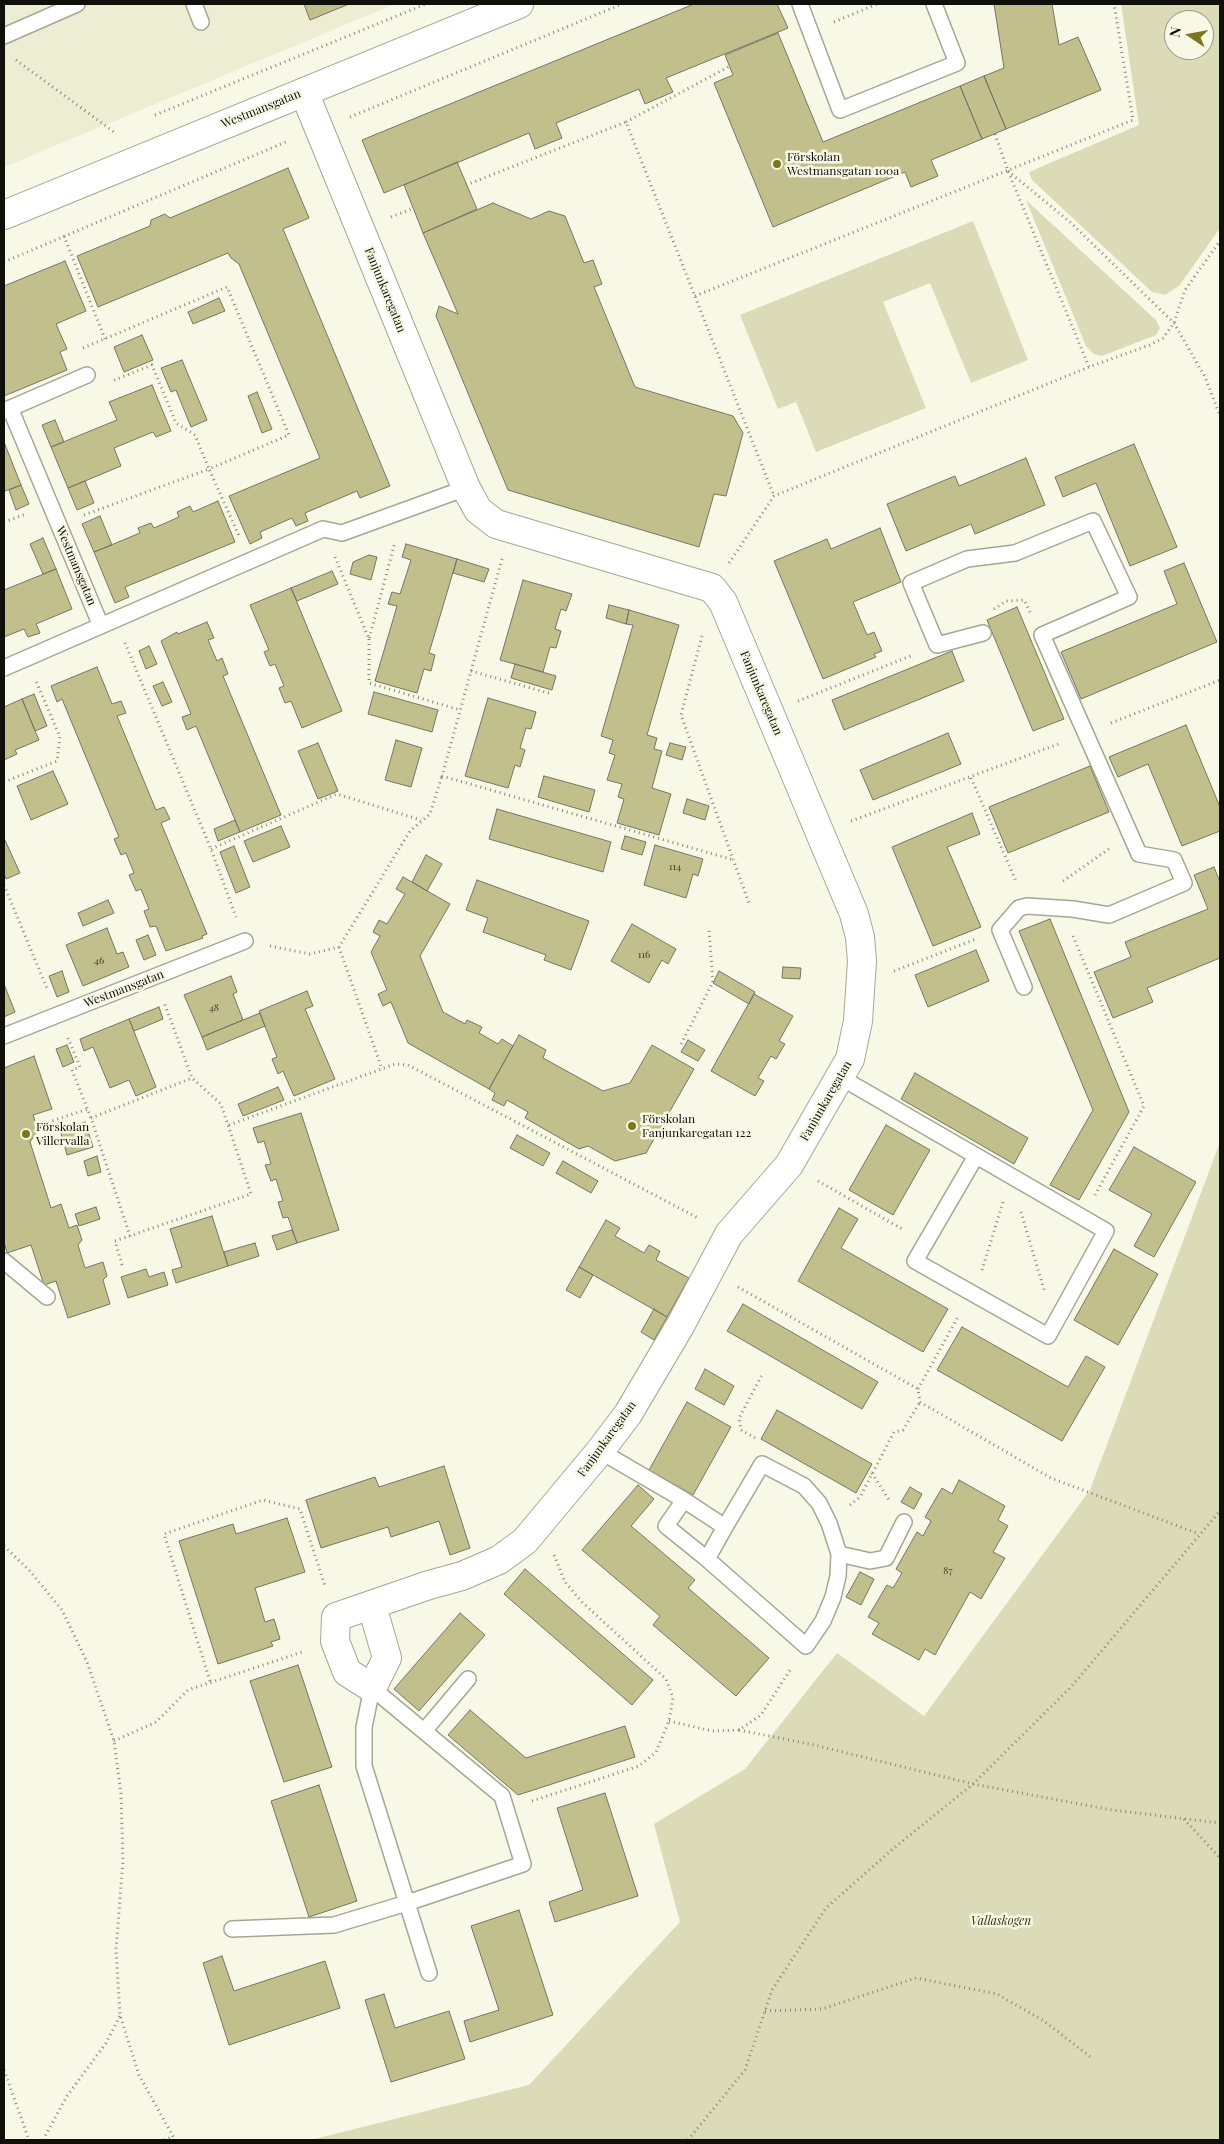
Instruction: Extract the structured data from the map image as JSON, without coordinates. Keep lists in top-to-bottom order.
{
  "streets": {
    "street": ["Westmansgatan", "Fanjunkaregatan"]
  },
  "crossings": [
    ["Westmansgatan", "Fanjunkaregatan"]
  ],
  "parks": ["Vallaskogen"],
  "places": ["Förskolan Westmansgatan 100a", "Förskolan Fanjunkaregatan 122", "Förskolan Villervalla"],
  "house_numbers": [
    "114",
    "116",
    "46",
    "48",
    "87"
  ],
  "north": "left"
}
